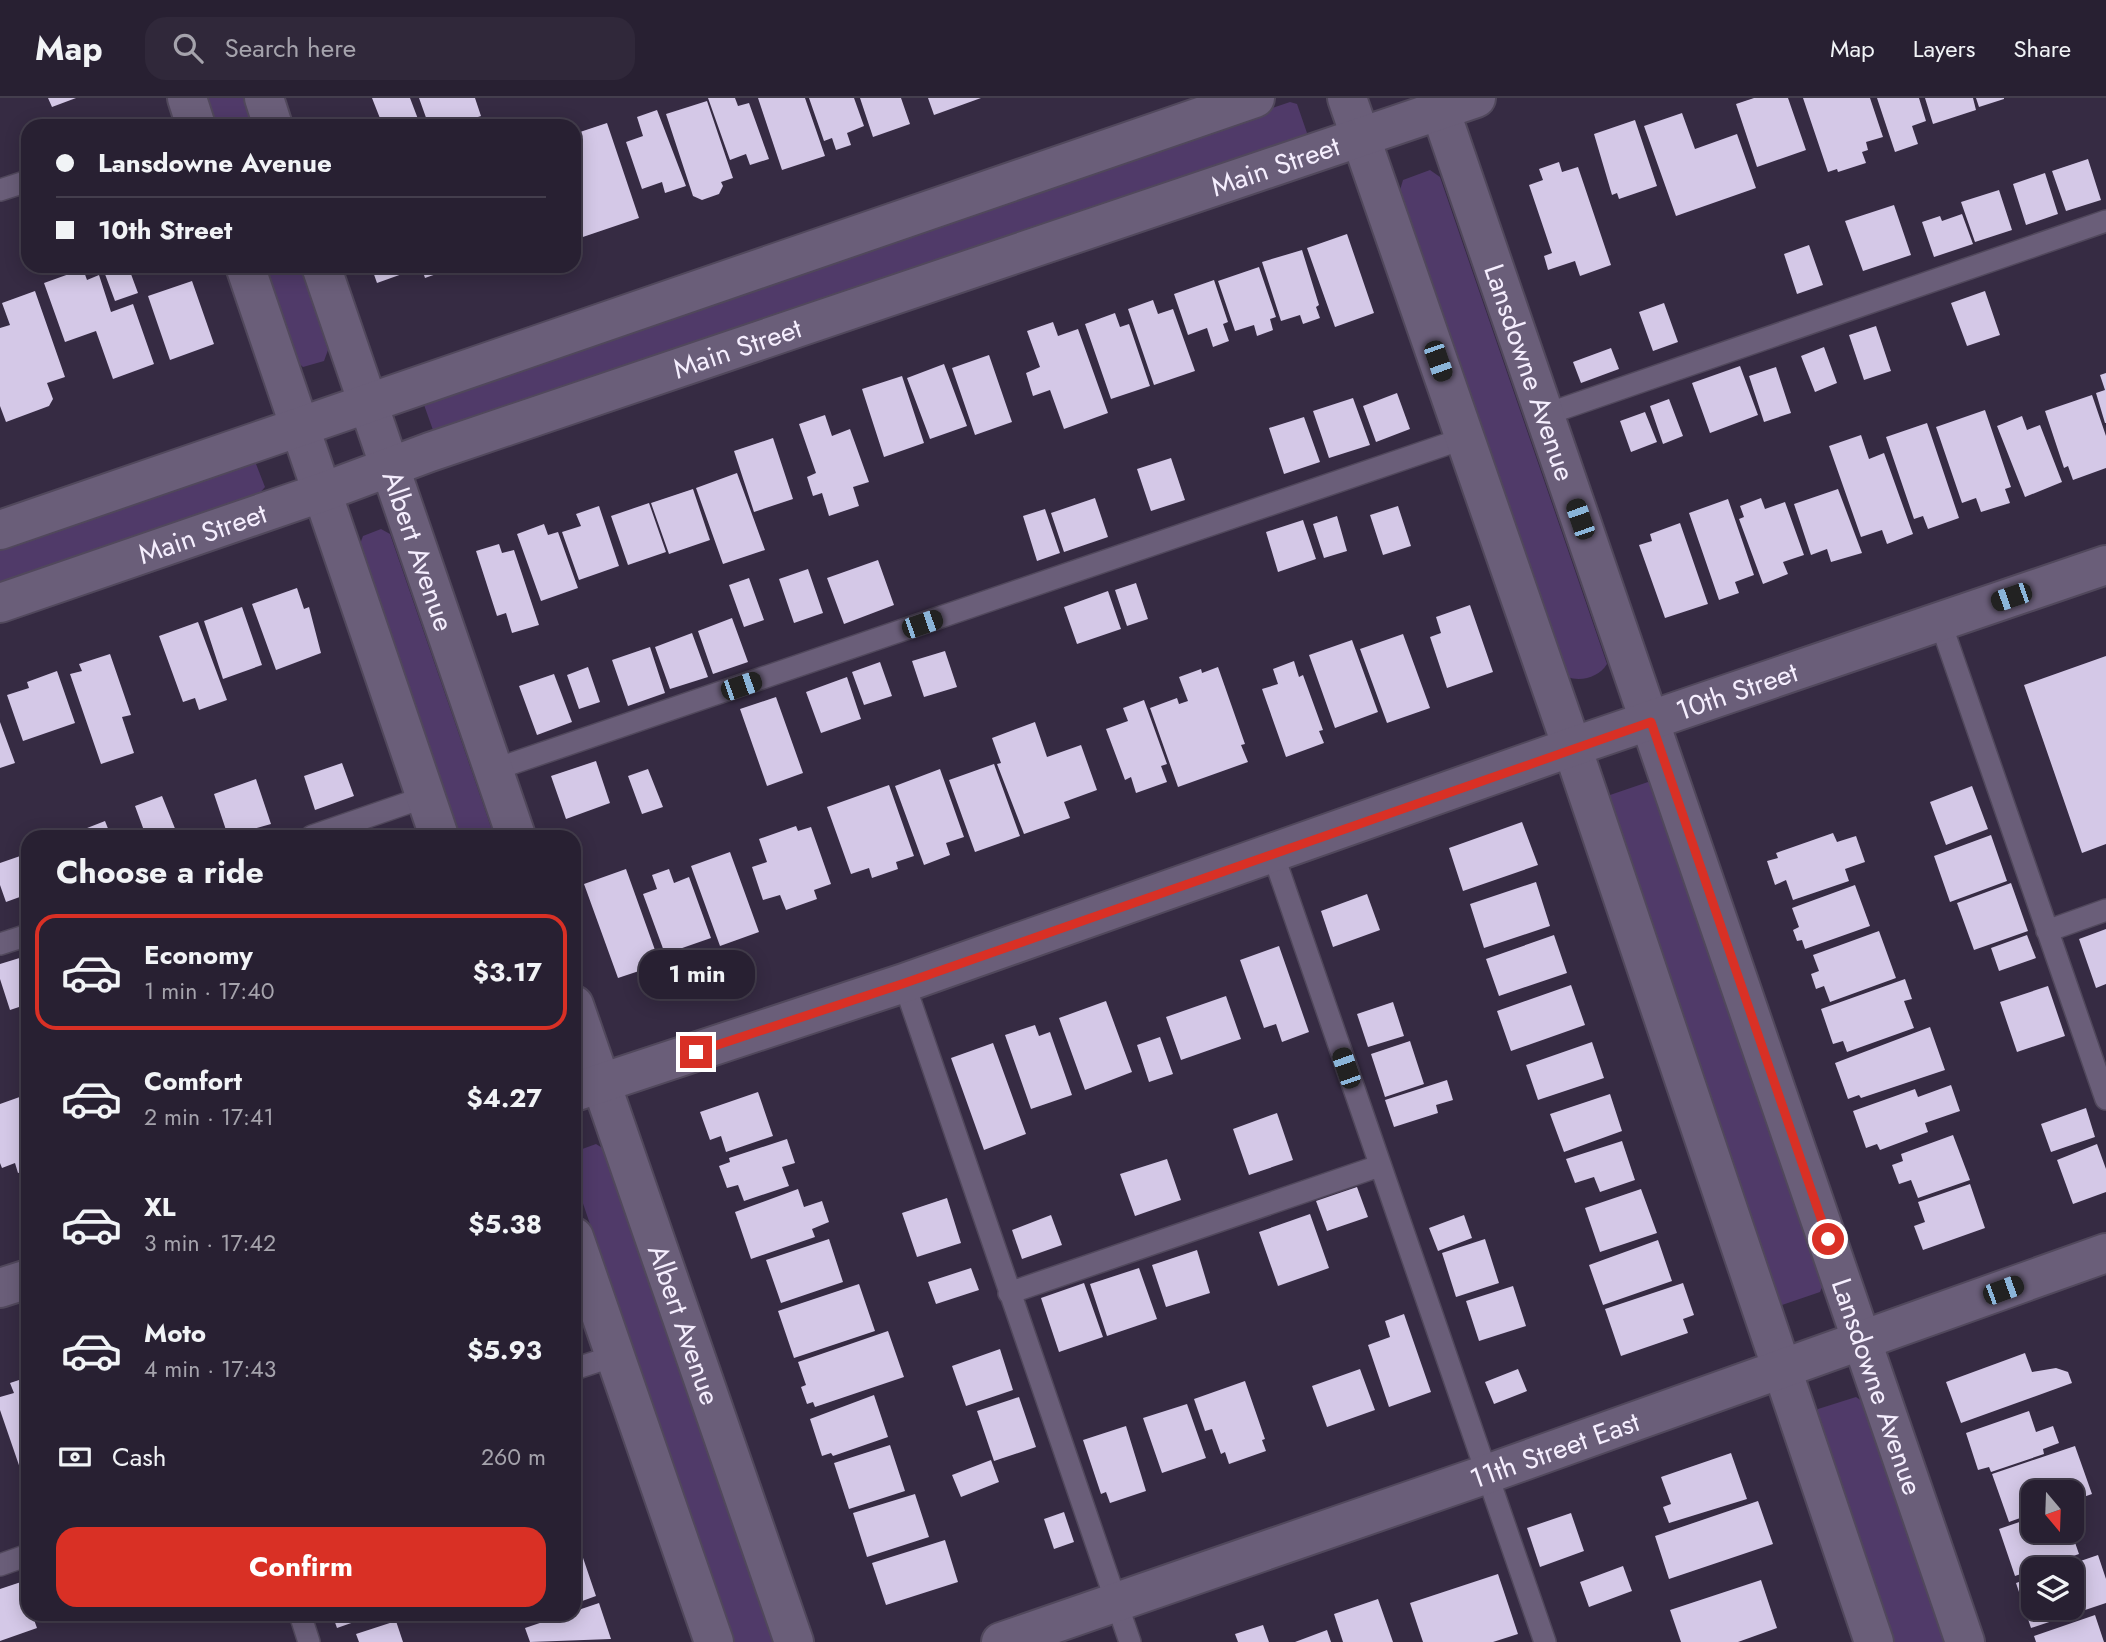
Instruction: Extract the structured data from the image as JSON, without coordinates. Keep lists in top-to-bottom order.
{
  "streets": {
    "street": [
      "Main Street",
      "Lansdowne Avenue",
      "Albert Avenue",
      "10th Street",
      "11th Street East"
    ]
  },
  "crossings": [
    ["Main Street", "Lansdowne Avenue"],
    ["Main Street", "Albert Avenue"],
    ["Lansdowne Avenue", "10th Street"],
    ["Lansdowne Avenue", "11th Street East"],
    ["Albert Avenue", "10th Street"]
  ],
  "north": "bottom",
  "page": {
    "header": "Map",
    "search": "Search here",
    "nav": ["Map", "Layers", "Share"],
    "banner": ["Lansdowne Avenue", "10th Street"],
    "heading": "Choose a ride",
    "list": [
      {
        "name": "Economy",
        "note": "1 min · 17:40",
        "value": "$3.17"
      },
      {
        "name": "Comfort",
        "note": "2 min · 17:41",
        "value": "$4.27"
      },
      {
        "name": "XL",
        "note": "3 min · 17:42",
        "value": "$5.38"
      },
      {
        "name": "Moto",
        "note": "4 min · 17:43",
        "value": "$5.93"
      }
    ],
    "bubble": "1 min",
    "pay": ["Cash", "260 m"],
    "buttons": "Confirm"
  }
}
